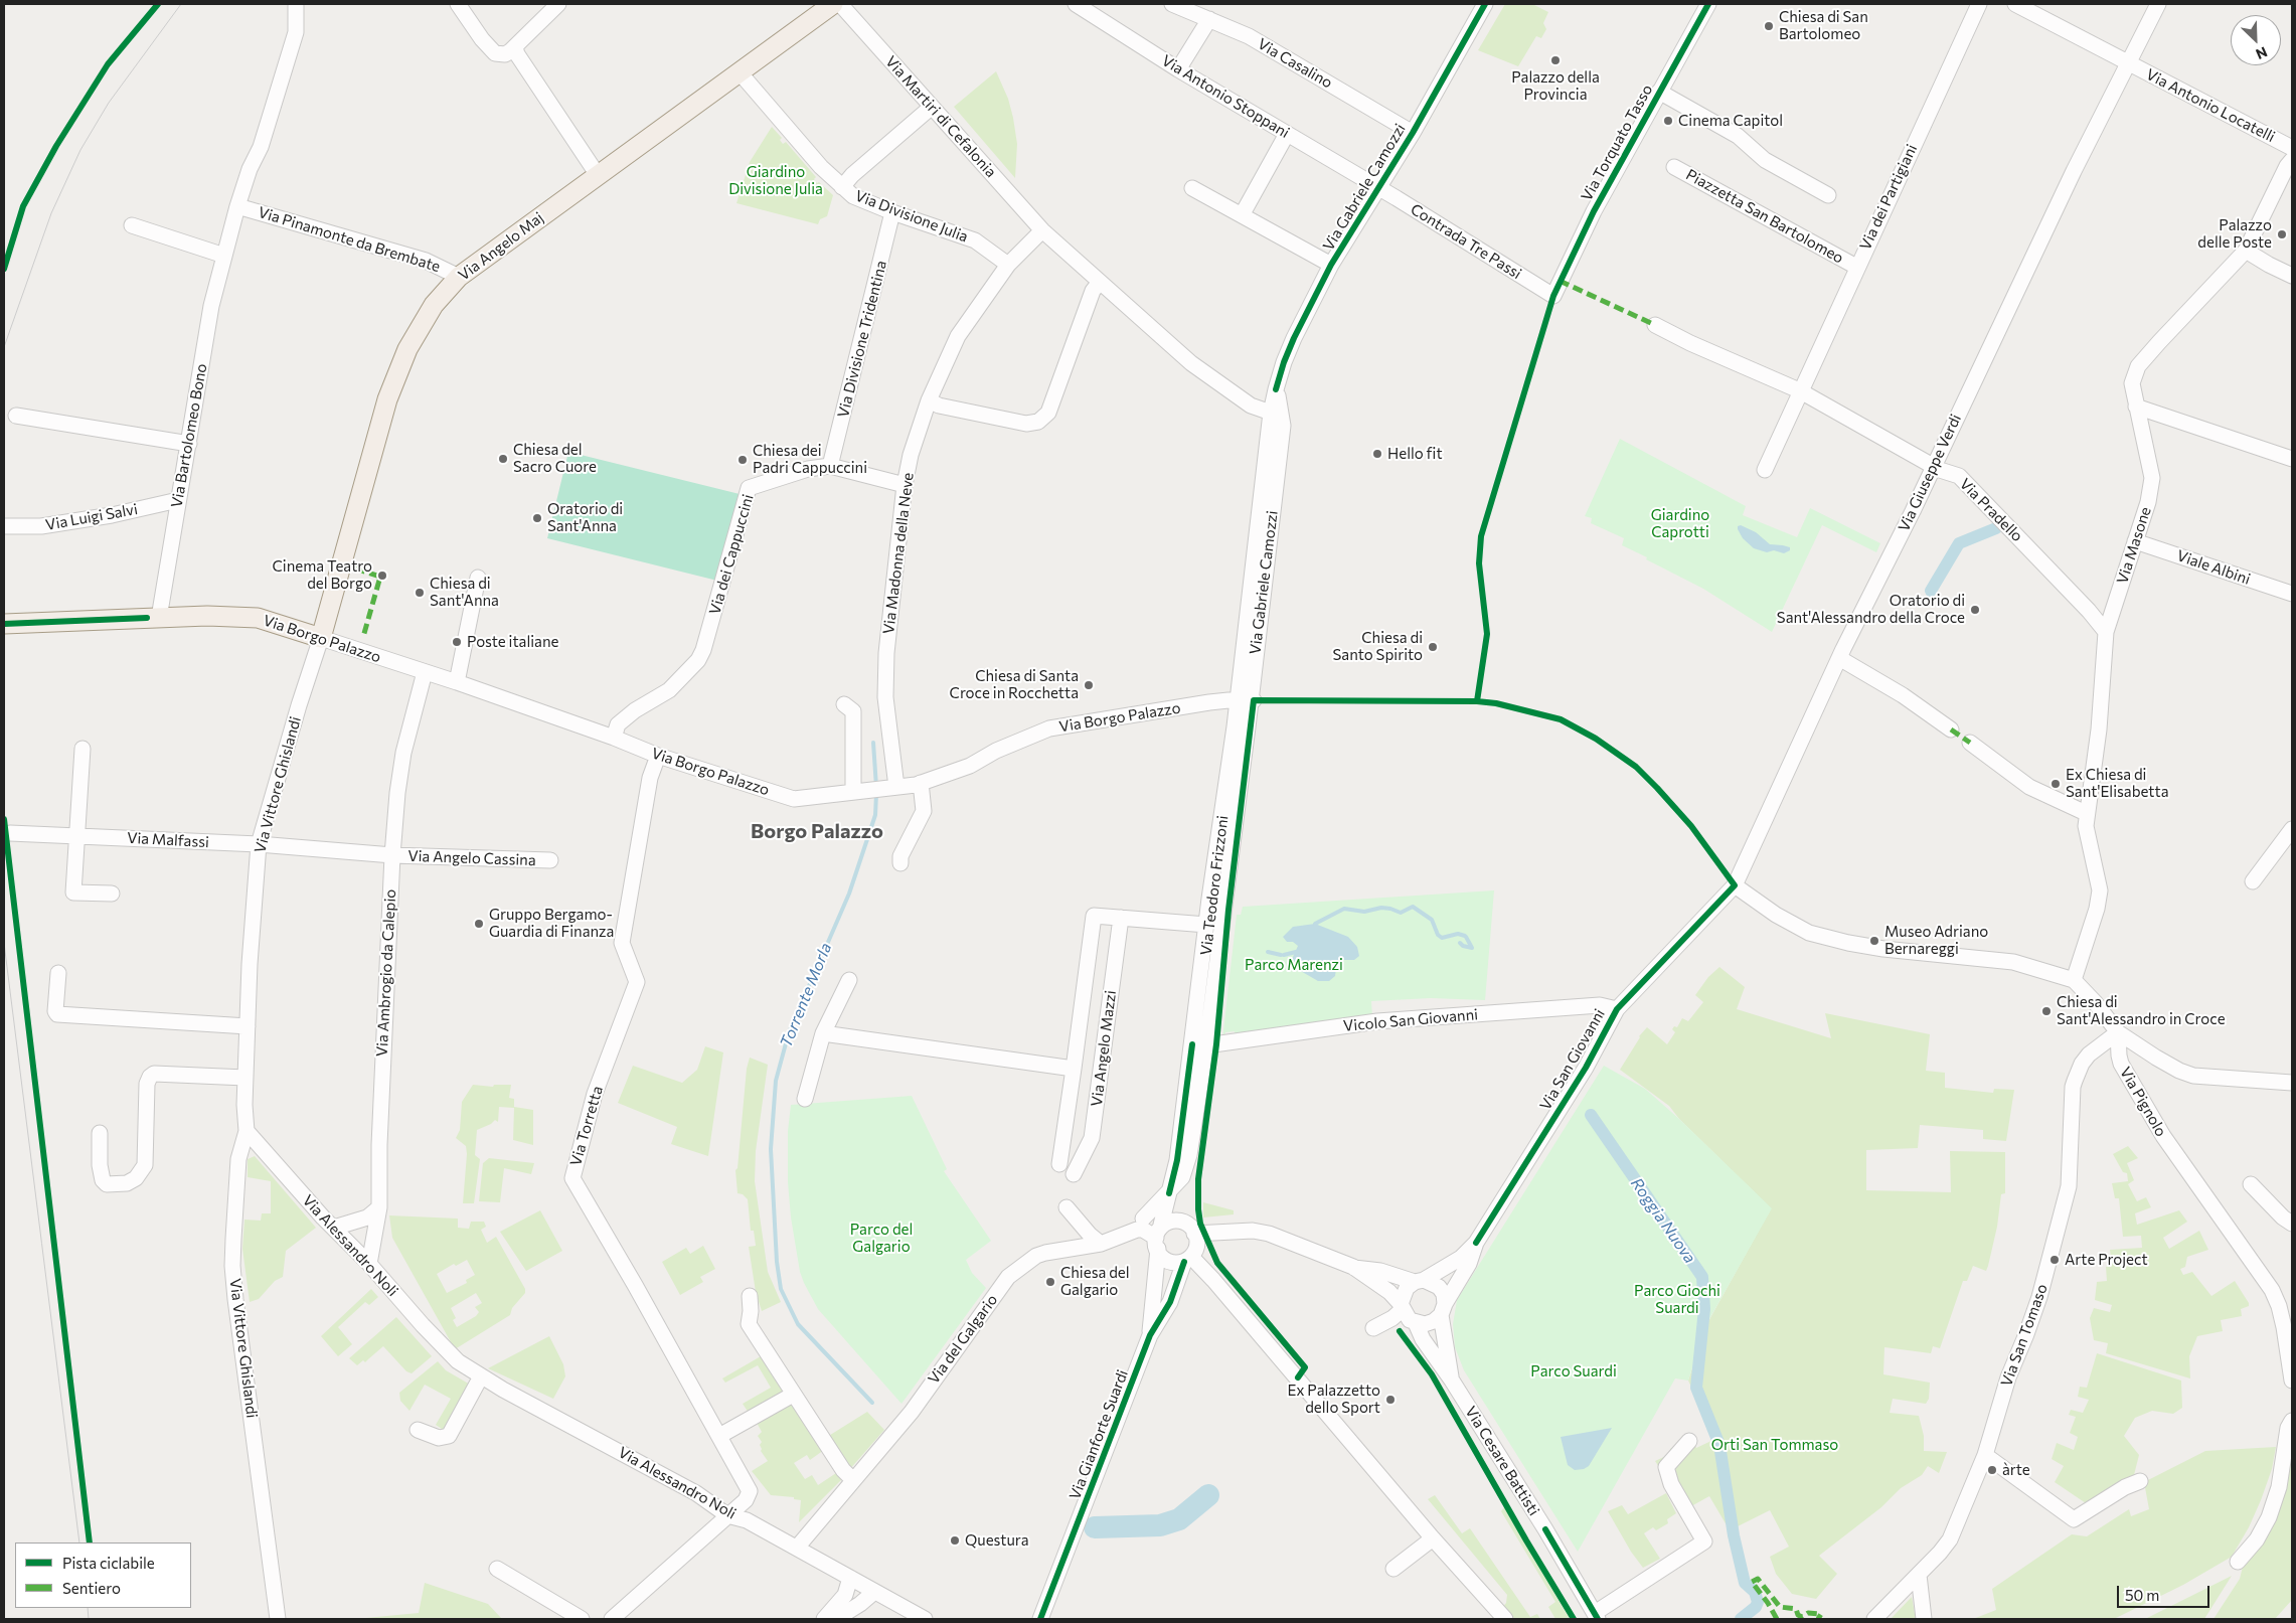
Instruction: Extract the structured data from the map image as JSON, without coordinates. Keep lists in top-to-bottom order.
{
  "streets": {
    "main road": ["Via Angelo Maj", "Via Borgo Palazzo"],
    "street": [
      "Via Casalino",
      "Via Antonio Stoppani",
      "Via Antonio Locatelli",
      "Via Martiri di Cefalonia",
      "Via Torquato Tasso",
      "Via Gabriele Camozzi",
      "Via dei Partigiani",
      "Via Divisione Julia",
      "Piazzetta San Bartolomeo",
      "Via Pinamonte da Brembate",
      "Contrada Tre Passi",
      "Via Divisione Tridentina",
      "Via Bartolomeo Bono",
      "Via Giuseppe Verdi",
      "Via Pradello",
      "Via Luigi Salvi",
      "Via Masone",
      "Via Madonna della Neve",
      "Via dei Cappuccini",
      "Viale Albini",
      "Via Vittore Ghislandi",
      "Via Malfassi",
      "Via Angelo Cassina",
      "Via Teodoro Frizzoni",
      "Via Ambrogio da Calepio",
      "Vicolo San Giovanni",
      "Via Angelo Mazzi",
      "Via San Giovanni",
      "Via Pignolo",
      "Via Torretta",
      "Via Alessandro Noli",
      "Via San Tomaso",
      "Via del Galgario",
      "Via Gianforte Suardi",
      "Via Cesare Battisti"
    ]
  },
  "crossings": [
    ["Via Casalino", "Via Gabriele Camozzi"],
    ["Via Antonio Stoppani", "Via Gabriele Camozzi"],
    ["Via Antonio Stoppani", "Contrada Tre Passi"],
    ["Via Antonio Locatelli", "Via Giuseppe Verdi"],
    ["Via Martiri di Cefalonia", "Via Madonna della Neve"],
    ["Via Torquato Tasso", "Contrada Tre Passi"],
    ["Via Gabriele Camozzi", "Contrada Tre Passi"],
    ["Via Gabriele Camozzi", "Via Borgo Palazzo"],
    ["Via dei Partigiani", "Piazzetta San Bartolomeo"],
    ["Via dei Partigiani", "Via Pradello"],
    ["Via Divisione Julia", "Via Angelo Maj"],
    ["Via Divisione Julia", "Via Divisione Tridentina"],
    ["Via Divisione Julia", "Via Madonna della Neve"],
    ["Via Pinamonte da Brembate", "Via Angelo Maj"],
    ["Via Pinamonte da Brembate", "Via Bartolomeo Bono"],
    ["Via Angelo Maj", "Via Borgo Palazzo"],
    ["Via Angelo Maj", "Via Vittore Ghislandi"],
    ["Via Divisione Tridentina", "Via dei Cappuccini"],
    ["Via Bartolomeo Bono", "Via Luigi Salvi"],
    ["Via Bartolomeo Bono", "Via Borgo Palazzo"],
    ["Via Giuseppe Verdi", "Via Pradello"],
    ["Via Giuseppe Verdi", "Via San Giovanni"],
    ["Via Pradello", "Via Masone"],
    ["Via Masone", "Viale Albini"],
    ["Via Madonna della Neve", "Via dei Cappuccini"],
    ["Via Madonna della Neve", "Via Borgo Palazzo"],
    ["Via dei Cappuccini", "Via Borgo Palazzo"],
    ["Via Borgo Palazzo", "Via Vittore Ghislandi"],
    ["Via Borgo Palazzo", "Via Ambrogio da Calepio"],
    ["Via Borgo Palazzo", "Via Torretta"],
    ["Via Vittore Ghislandi", "Via Malfassi"],
    ["Via Vittore Ghislandi", "Via Alessandro Noli"],
    ["Via Malfassi", "Via Angelo Cassina"],
    ["Via Malfassi", "Via Ambrogio da Calepio"],
    ["Via Angelo Cassina", "Via Ambrogio da Calepio"],
    ["Via Teodoro Frizzoni", "Vicolo San Giovanni"],
    ["Via Teodoro Frizzoni", "Via Angelo Mazzi"],
    ["Via Teodoro Frizzoni", "Via del Galgario"],
    ["Via Teodoro Frizzoni", "Via Gianforte Suardi"],
    ["Via Ambrogio da Calepio", "Via Alessandro Noli"],
    ["Vicolo San Giovanni", "Via San Giovanni"],
    ["Via San Giovanni", "Via Cesare Battisti"],
    ["Via Pignolo", "Via San Tomaso"],
    ["Via Torretta", "Via Alessandro Noli"],
    ["Via Alessandro Noli", "Via del Galgario"],
    ["Via del Galgario", "Via Gianforte Suardi"]
  ],
  "districts": ["Borgo Palazzo"],
  "water": ["Torrente Morla", "Roggia Nuova"],
  "parks": [
    "Giardino Divisione Julia",
    "Giardino Caprotti",
    "Parco Marenzi",
    "Parco del Galgario",
    "Parco Giochi Suardi",
    "Parco Suardi",
    "Orti San Tommaso"
  ],
  "places": [
    "Chiesa di San Bartolomeo",
    "Palazzo della Provincia",
    "Cinema Capitol",
    "Palazzo delle Poste",
    "Hello fit",
    "Chiesa del Sacro Cuore",
    "Chiesa dei Padri Cappuccini",
    "Oratorio di Sant'Anna",
    "Cinema Teatro del Borgo",
    "Chiesa di Sant'Anna",
    "Oratorio di Sant'Alessandro della Croce",
    "Poste italiane",
    "Chiesa di Santo Spirito",
    "Chiesa di Santa Croce in Rocchetta",
    "Ex Chiesa di Sant'Elisabetta",
    "Gruppo Bergamo- Guardia di Finanza",
    "Museo Adriano Bernareggi",
    "Chiesa di Sant'Alessandro in Croce",
    "Arte Project",
    "Chiesa del Galgario",
    "Ex Palazzetto dello Sport",
    "àrte",
    "Questura"
  ],
  "legend": ["Pista ciclabile", "Sentiero"],
  "scale_bar": "50 m",
  "north": "bottom right"
}
